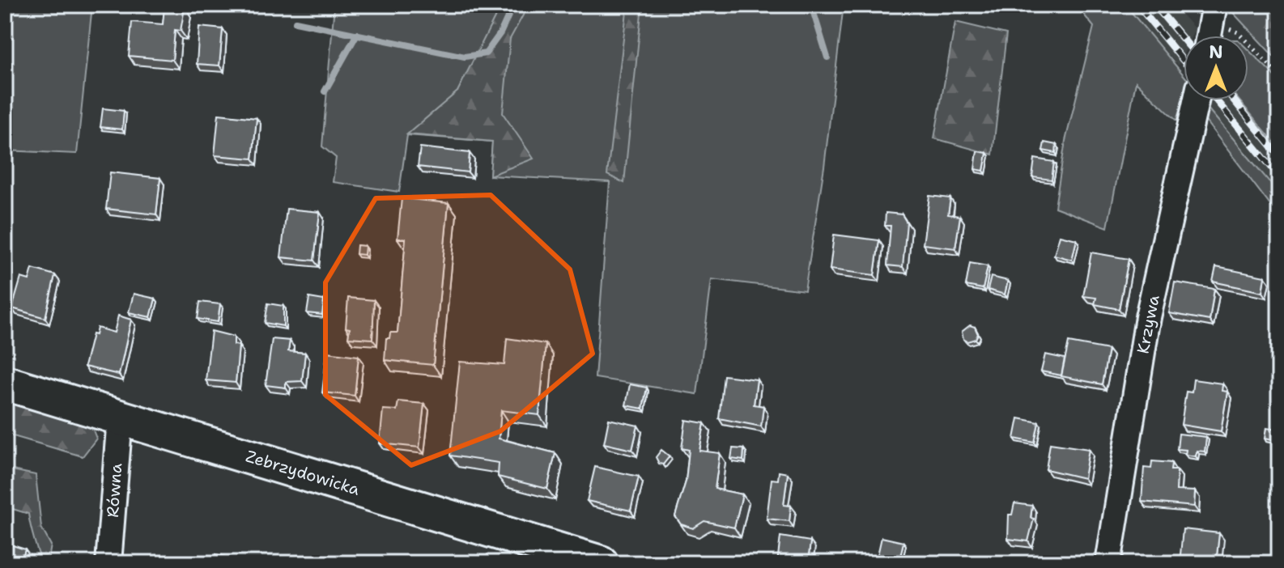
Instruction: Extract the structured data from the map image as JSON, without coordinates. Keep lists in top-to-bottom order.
{
  "streets": {
    "street": ["Krzywa", "Zebrzydowicka", "Równa"]
  },
  "crossings": [
    ["Zebrzydowicka", "Równa"]
  ],
  "north": "top"
}
